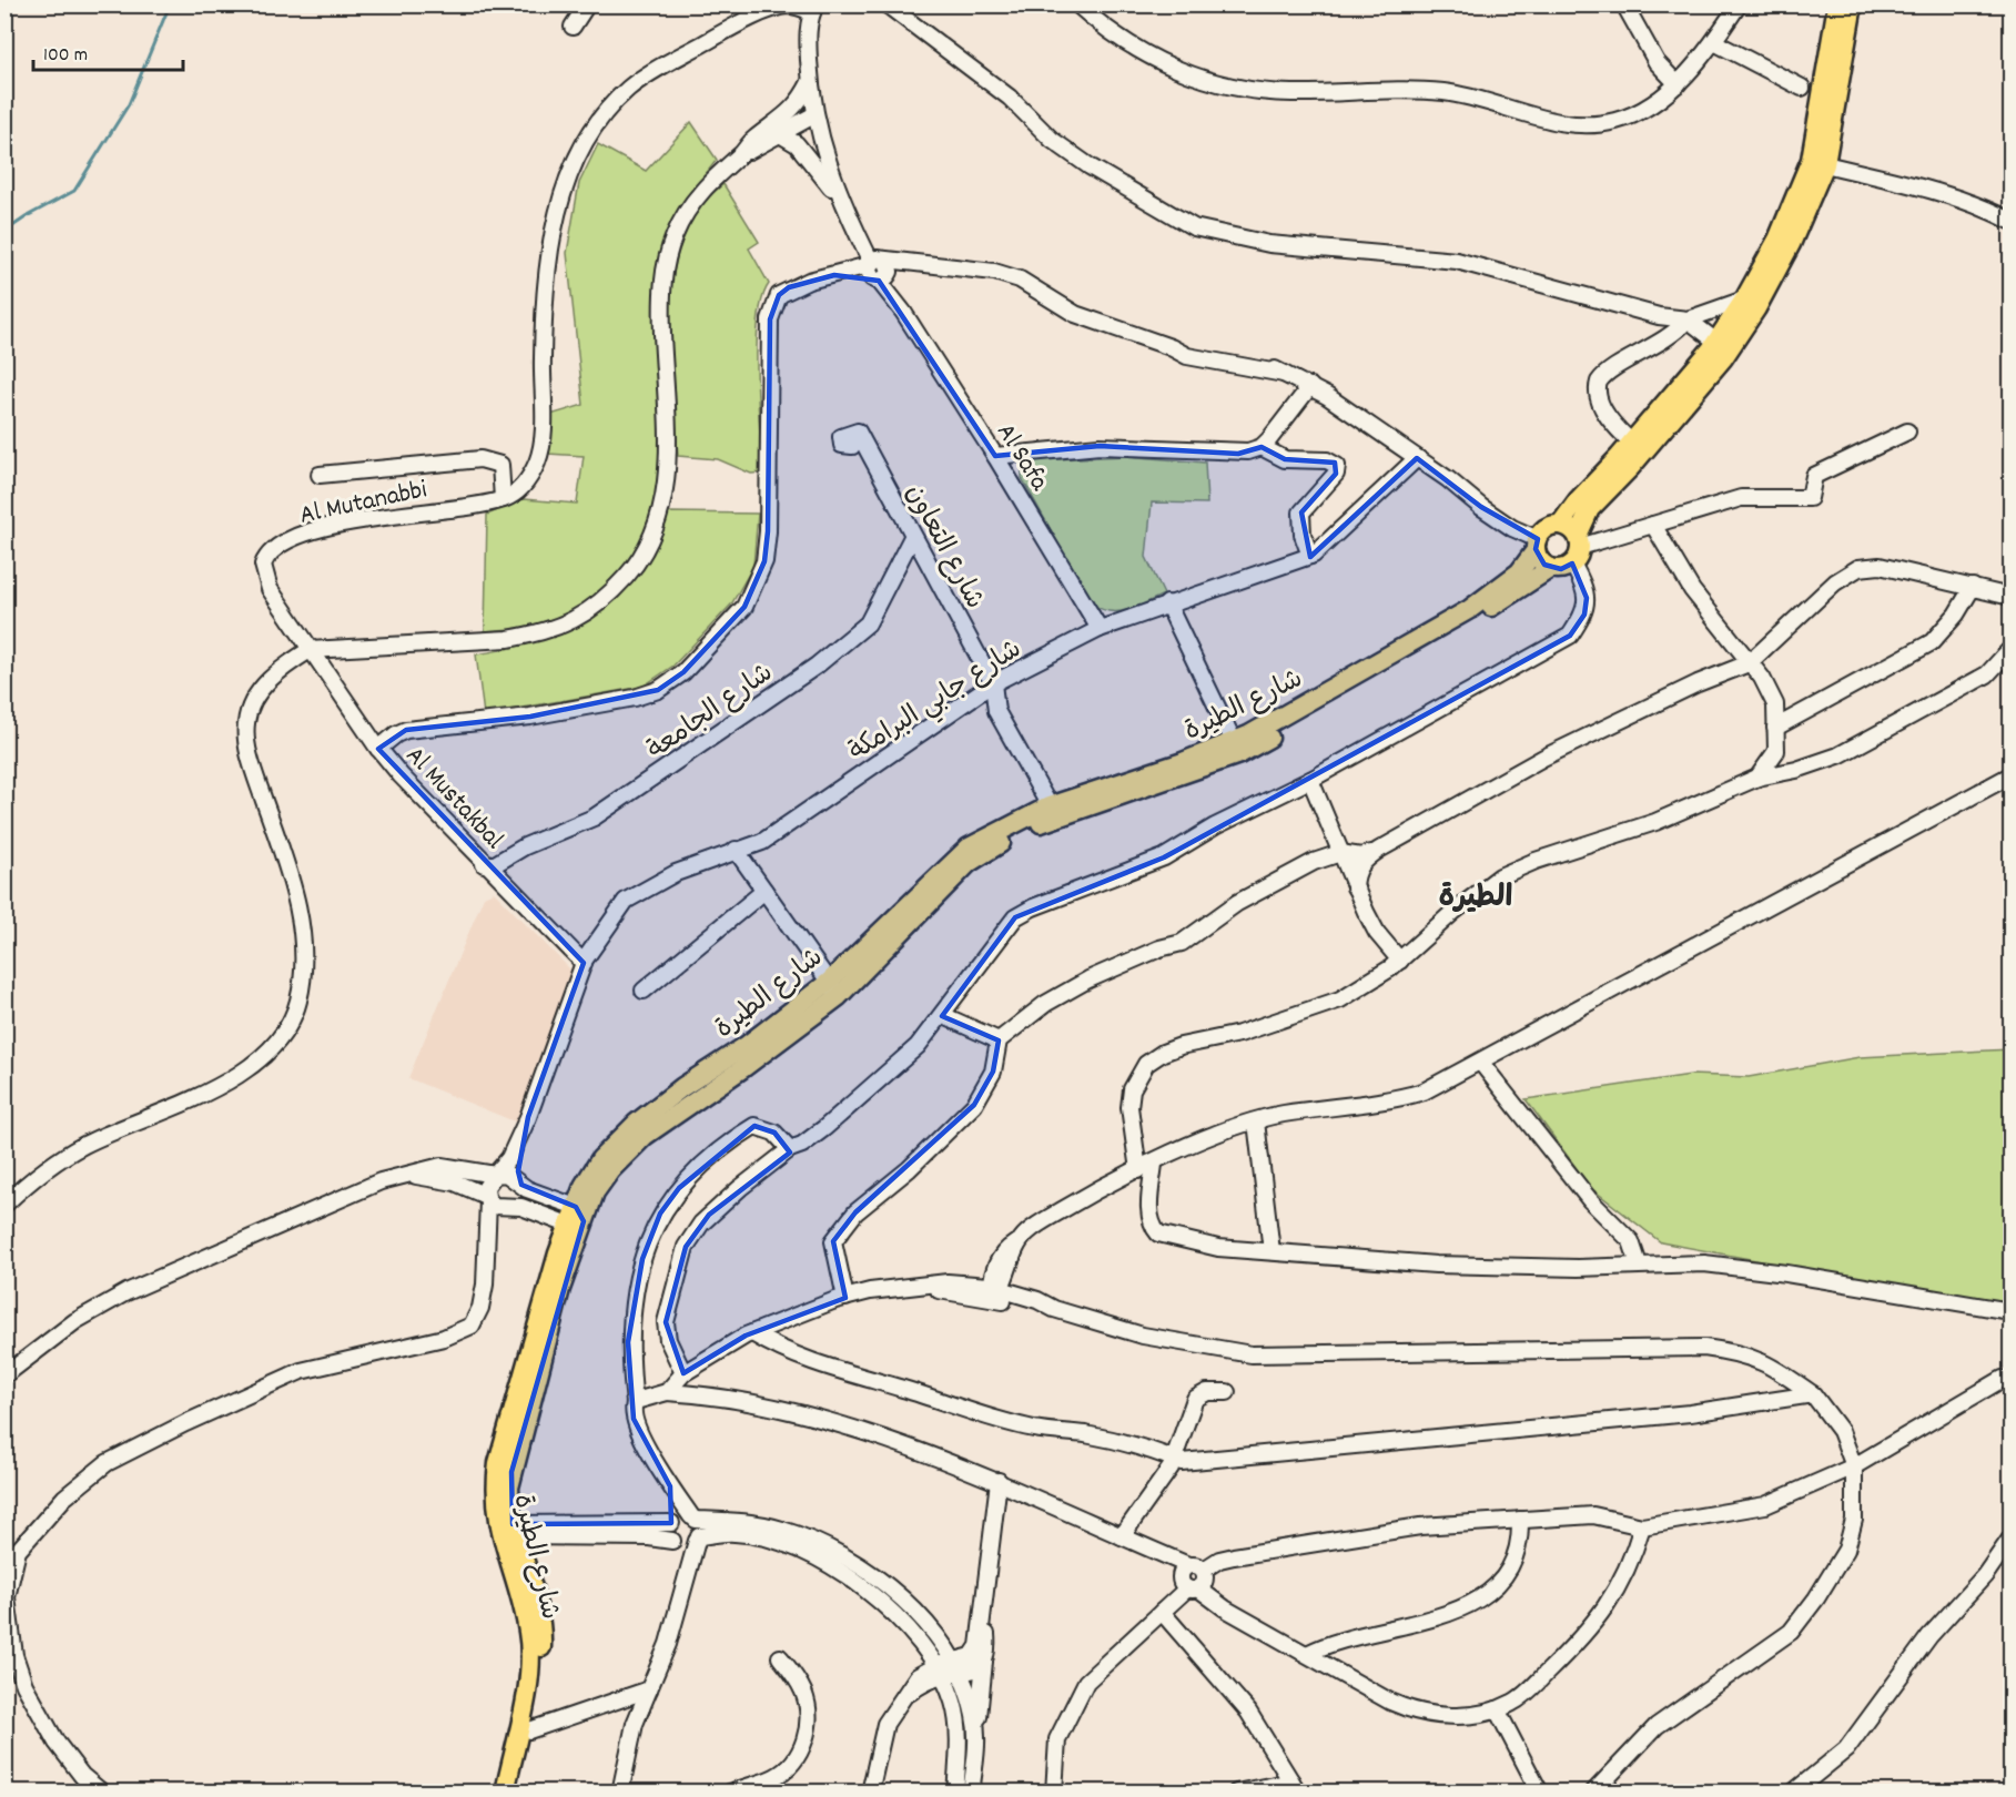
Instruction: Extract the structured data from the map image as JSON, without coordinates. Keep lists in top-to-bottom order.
{
  "streets": {
    "main road": ["شارع الطيرة"],
    "street": [
      "Al Safa",
      "Al Mutanabbi",
      "شارع التعاون",
      "شارع جابي البرامكة",
      "شارع الجامعة",
      "Al Mustakbal"
    ]
  },
  "crossings": [
    ["Al Safa", "شارع جابي البرامكة"],
    ["Al Mutanabbi", "Al Mustakbal"],
    ["شارع التعاون", "شارع جابي البرامكة"],
    ["شارع التعاون", "شارع الطيرة"],
    ["شارع التعاون", "شارع الجامعة"],
    ["شارع جابي البرامكة", "Al Mustakbal"],
    ["شارع الجامعة", "Al Mustakbal"]
  ],
  "districts": ["الطيرة"],
  "scale_bar": "100 m"
}
